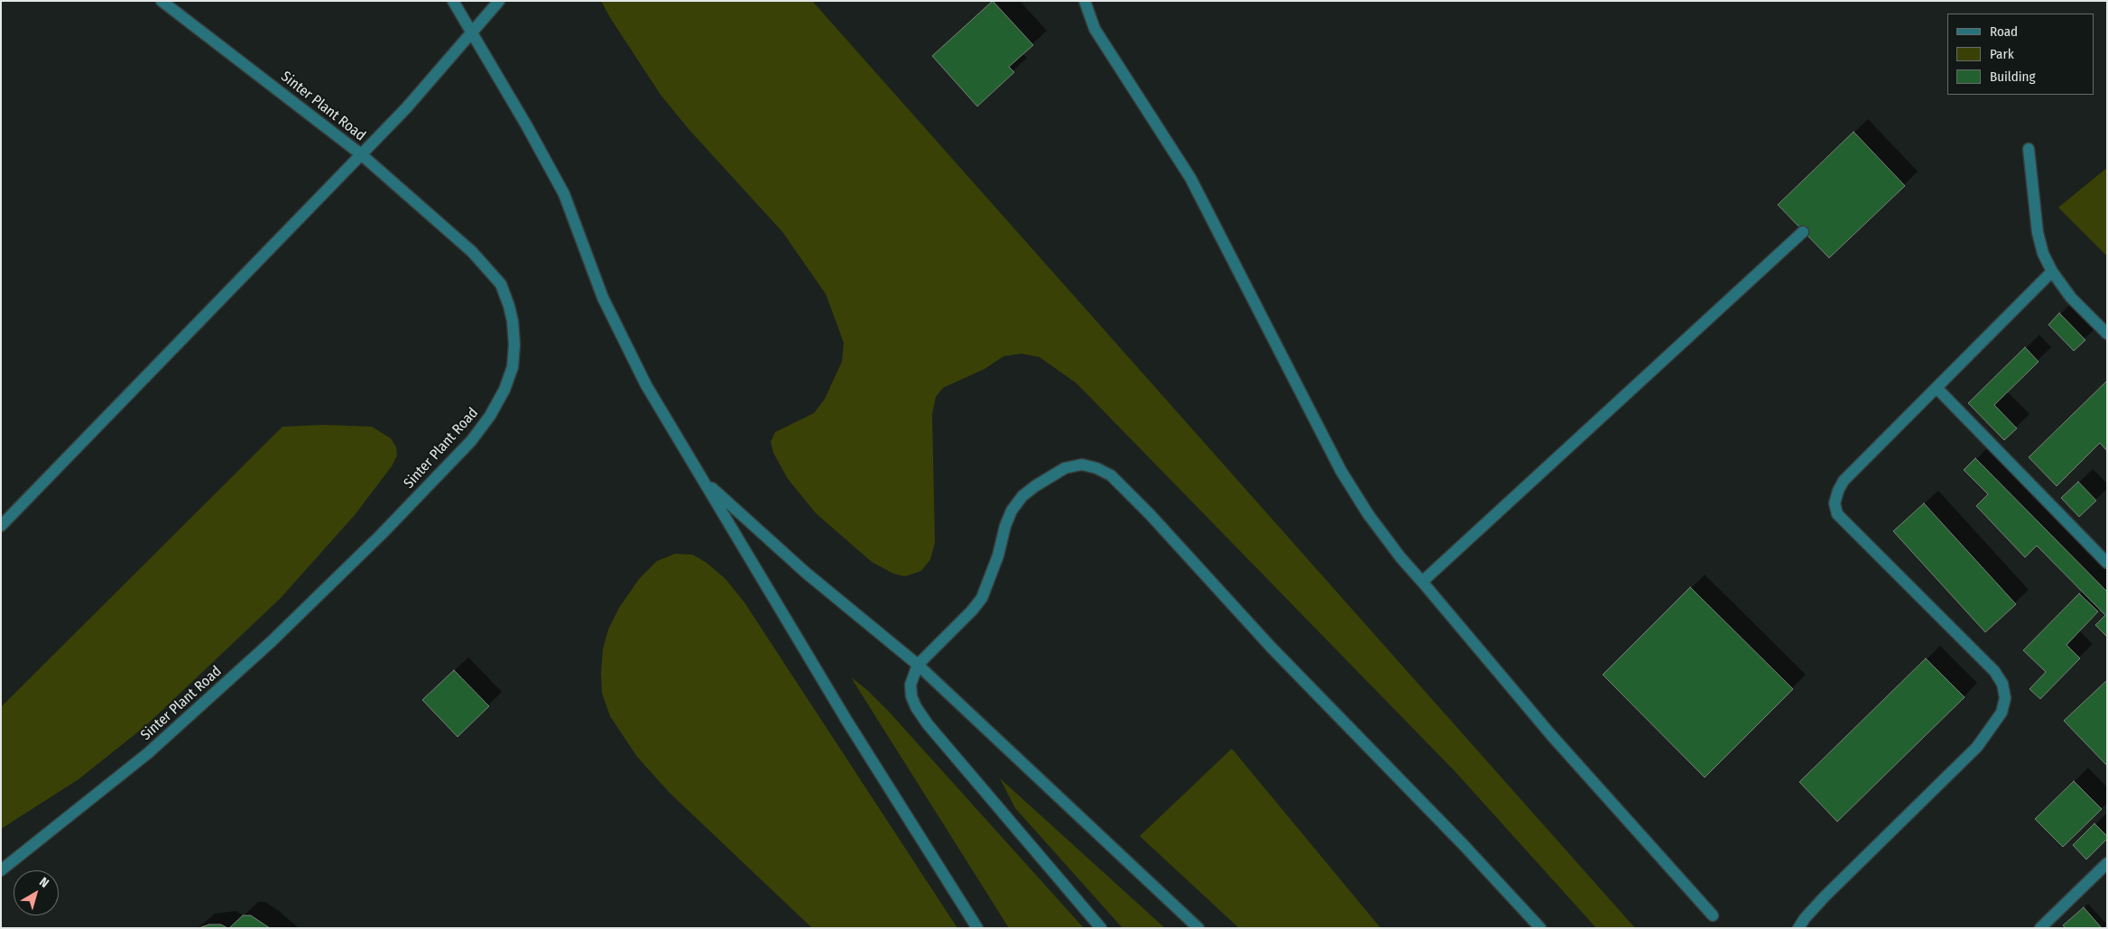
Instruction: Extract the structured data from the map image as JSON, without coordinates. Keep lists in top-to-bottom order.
{
  "streets": {
    "lane": ["Sinter Plant Road"]
  },
  "legend": ["Road", "Park", "Building"],
  "north": "top right"
}
